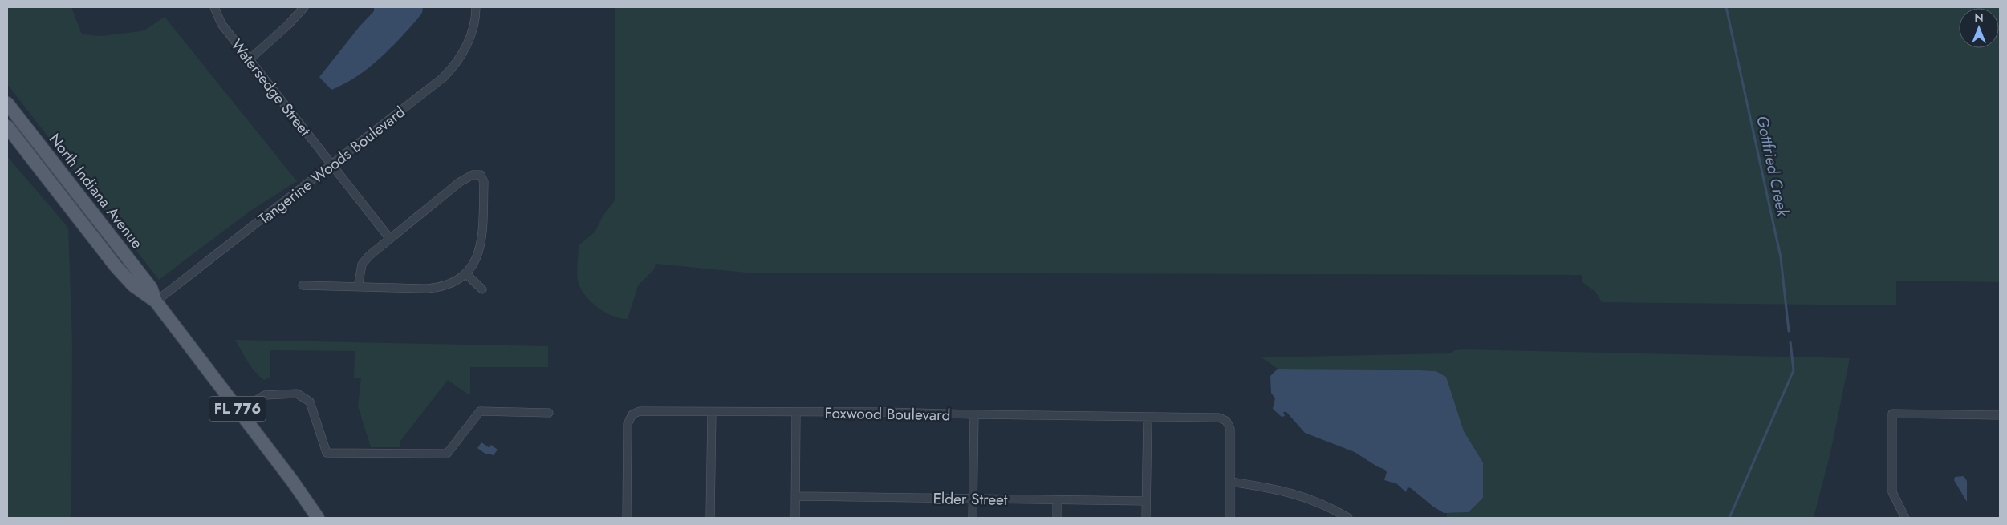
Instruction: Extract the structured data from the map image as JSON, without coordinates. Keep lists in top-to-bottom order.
{
  "streets": {
    "main road": ["North Indiana Avenue", "FL 776"],
    "street": [
      "Watersedge Street",
      "Tangerine Woods Boulevard",
      "Foxwood Boulevard",
      "Elder Street"
    ]
  },
  "crossings": [
    ["Watersedge Street", "Tangerine Woods Boulevard"],
    ["Tangerine Woods Boulevard", "North Indiana Avenue"]
  ],
  "water": ["Gottfried Creek"],
  "north": "top"
}
